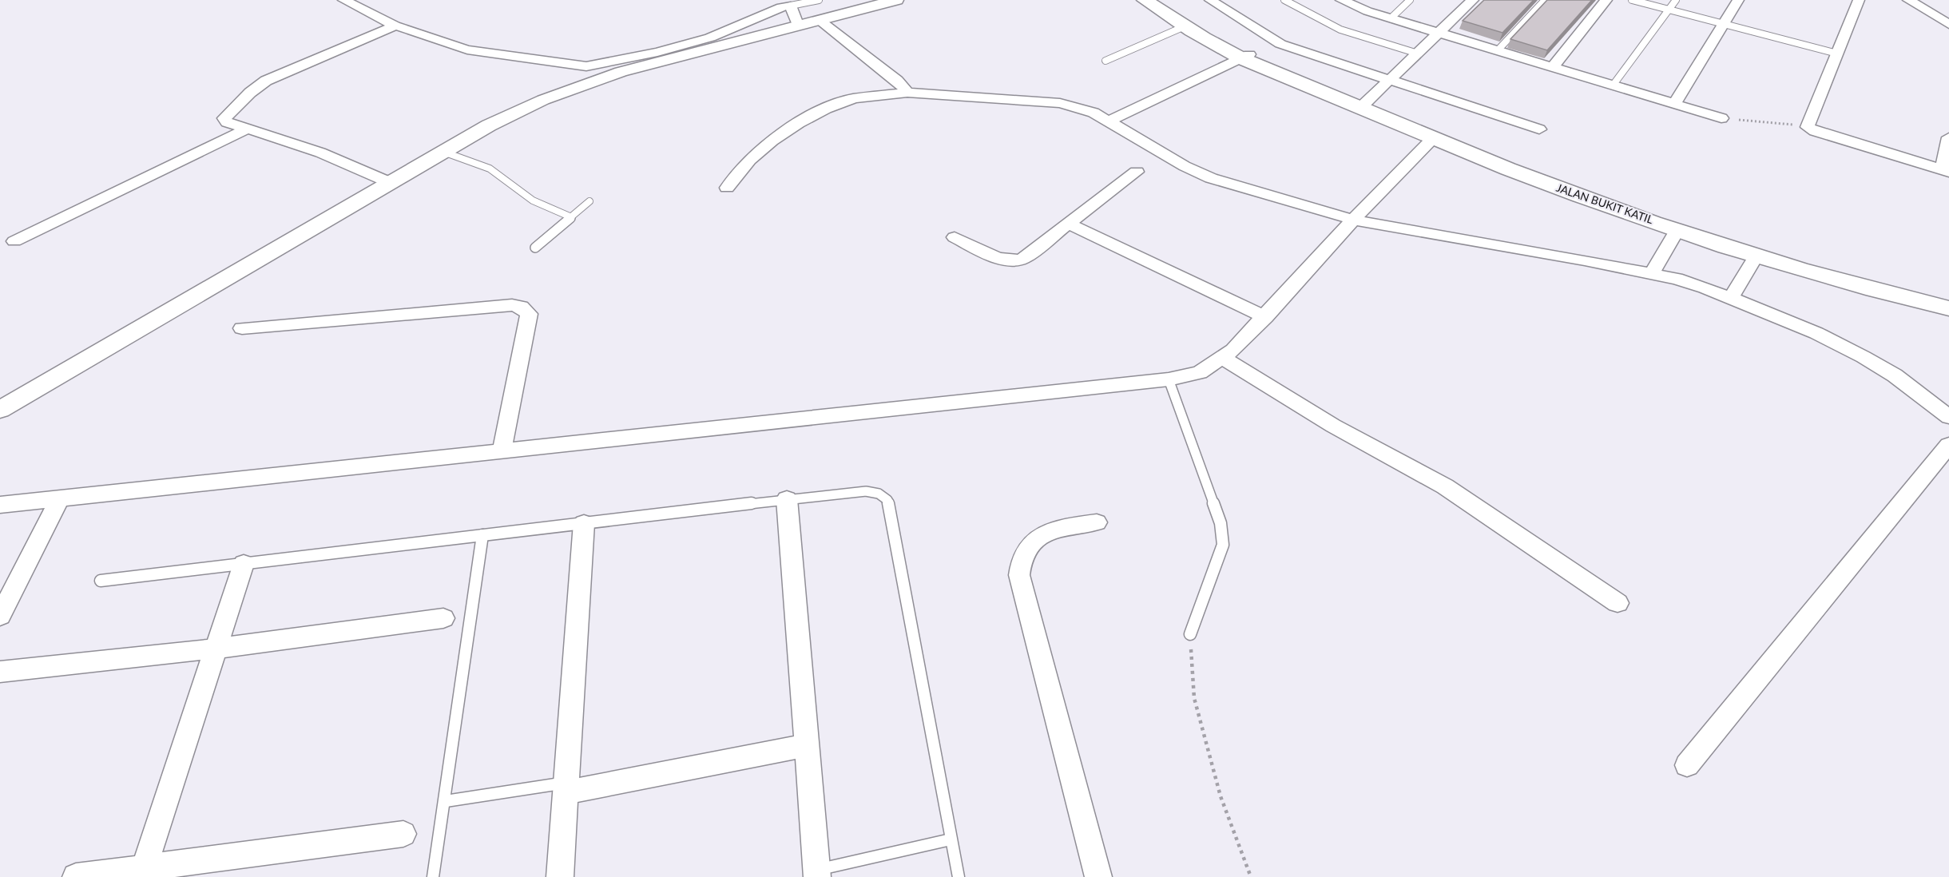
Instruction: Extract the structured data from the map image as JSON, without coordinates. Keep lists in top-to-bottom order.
{
  "streets": {
    "main road": ["JALAN BUKIT KATIL"]
  }
}
